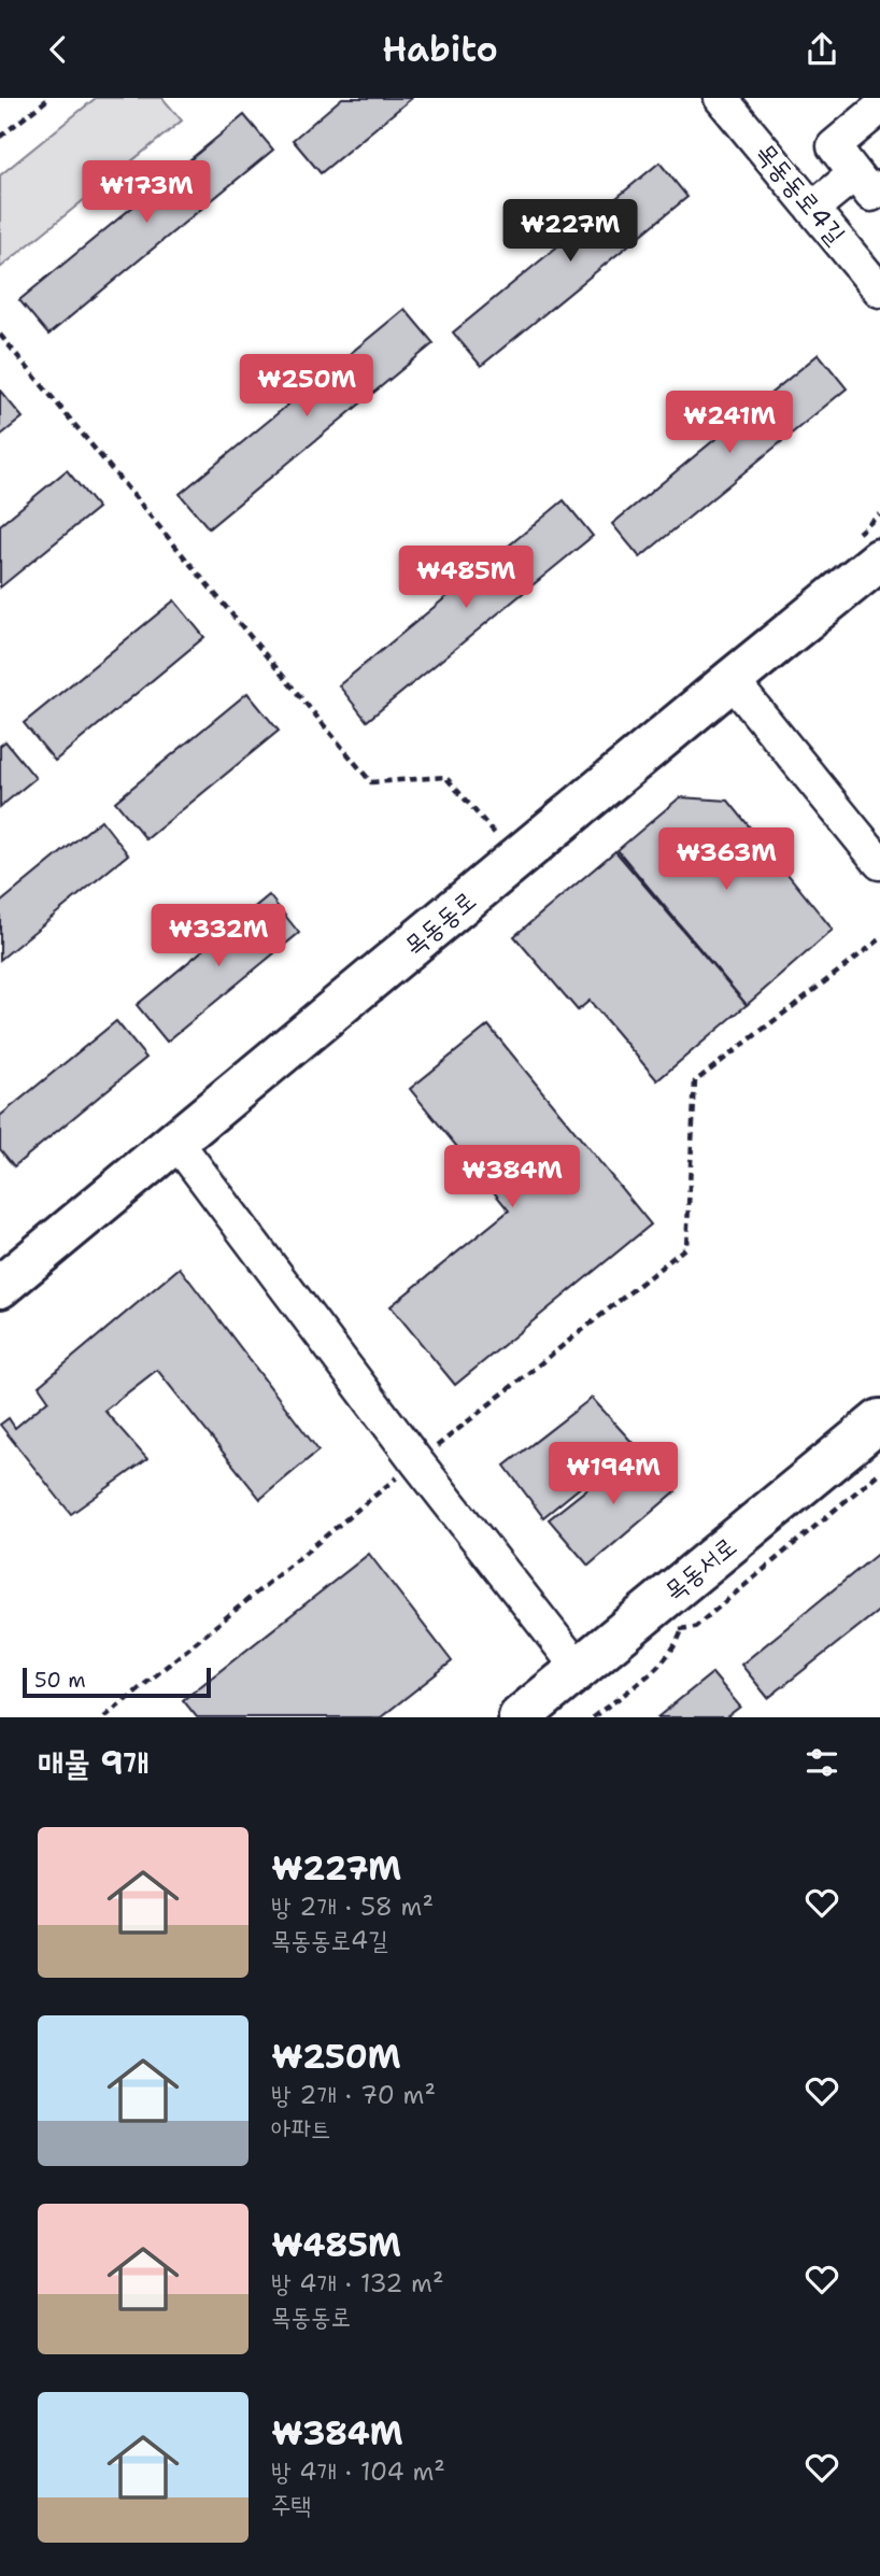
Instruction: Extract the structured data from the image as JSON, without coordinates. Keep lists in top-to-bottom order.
{
  "streets": {
    "main road": ["목동동로", "목동서로"],
    "street": ["목동동로4길"]
  },
  "scale_bar": "50 m",
  "page": {
    "header": "Habito",
    "price": [
      "₩173M",
      "₩227M",
      "₩250M",
      "₩241M",
      "₩485M",
      "₩363M",
      "₩332M",
      "₩384M",
      "₩194M"
    ],
    "scale": "50 m",
    "heading": "매물 9개",
    "list": [
      {
        "name": "₩227M",
        "note": "방 2개 · 58 m² · 목동동로4길"
      },
      {
        "name": "₩250M",
        "note": "방 2개 · 70 m² · 아파트"
      },
      {
        "name": "₩485M",
        "note": "방 4개 · 132 m² · 목동동로"
      },
      {
        "name": "₩384M",
        "note": "방 4개 · 104 m² · 주택"
      }
    ]
  }
}
